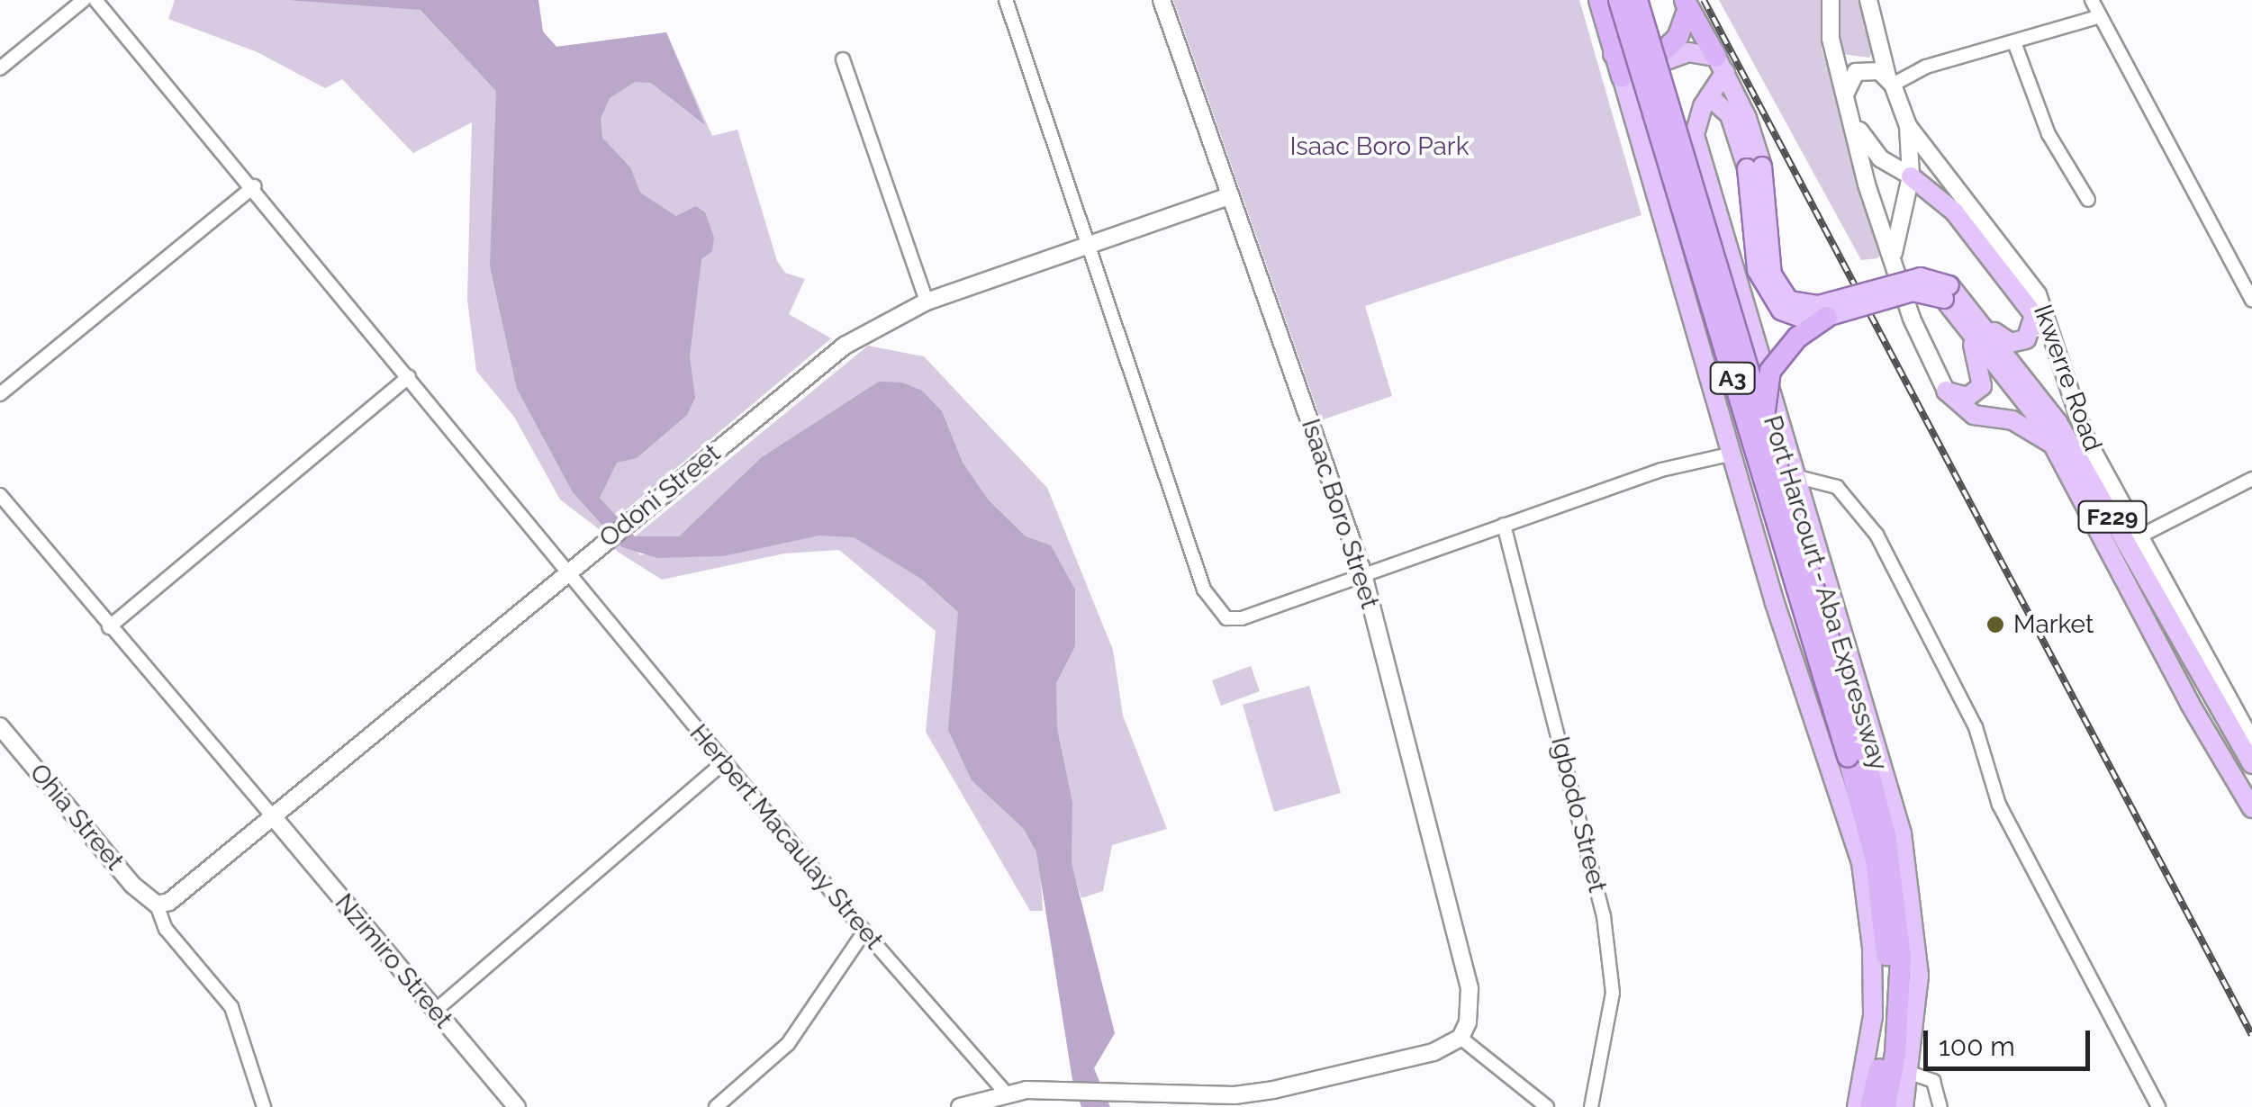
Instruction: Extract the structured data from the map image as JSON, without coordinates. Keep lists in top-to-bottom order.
{
  "streets": {
    "highway": ["A3", "Port Harcourt - Aba Expressway"],
    "main road": ["Ikwerre Road", "F229"],
    "street": [
      "Odoni Street",
      "Isaac Boro Street",
      "Igbodo Street",
      "Ohia Street",
      "Herbert Macaulay Street",
      "Nzimiro Street"
    ]
  },
  "crossings": [
    ["Ikwerre Road", "F229"],
    ["Odoni Street", "Isaac Boro Street"],
    ["Odoni Street", "Ohia Street"],
    ["Odoni Street", "Herbert Macaulay Street"],
    ["Odoni Street", "Nzimiro Street"]
  ],
  "parks": ["Isaac Boro Park"],
  "places": ["Market"],
  "scale_bar": "100 m"
}
